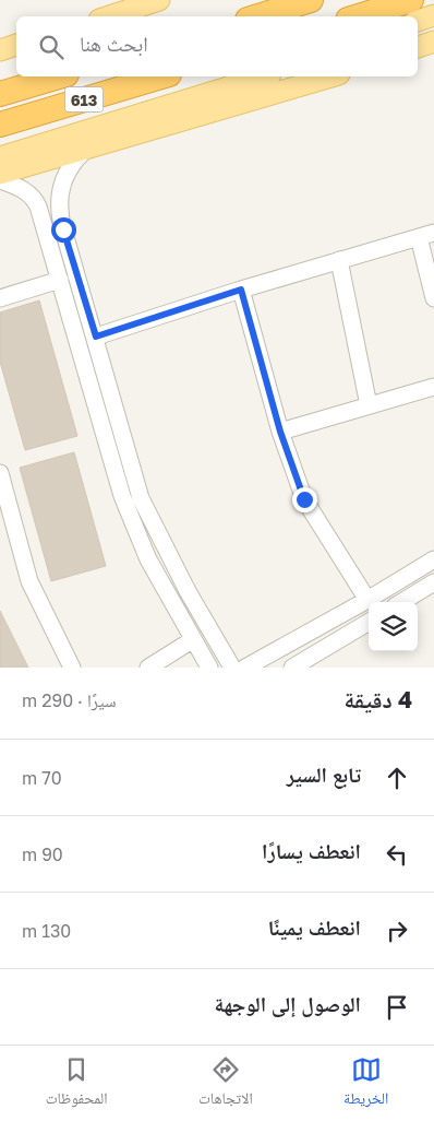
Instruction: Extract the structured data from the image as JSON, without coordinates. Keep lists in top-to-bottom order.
{
  "streets": {
    "highway": ["613"]
  },
  "page": {
    "search": "ابحث هنا",
    "heading": ["4 دقيقة", "سيرًا · 290 m"],
    "list": [
      ["تابع السير", "70 m"],
      ["انعطف يسارًا", "90 m"],
      ["انعطف يمينًا", "130 m"],
      "الوصول إلى الوجهة"
    ],
    "nav": ["الخريطة", "الاتجاهات", "المحفوظات"]
  }
}
